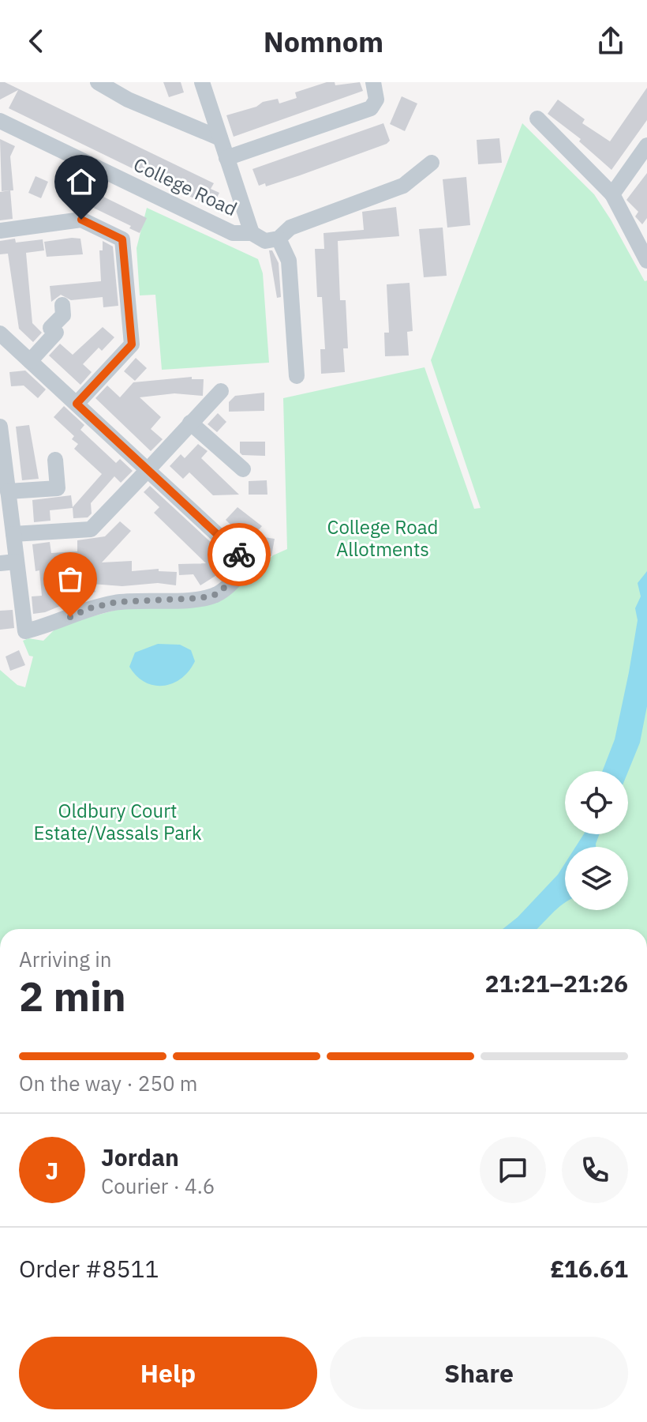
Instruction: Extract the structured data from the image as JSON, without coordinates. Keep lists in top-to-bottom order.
{
  "streets": {
    "street": ["College Road"]
  },
  "parks": ["College Road Allotments", "Oldbury Court Estate/Vassals Park"],
  "page": {
    "header": "Nomnom",
    "heading": ["2 min", "Arriving in", "21:21–21:26"],
    "panel": [
      "Jordan",
      "Courier · 4.6",
      "Order #8511",
      "£16.61"
    ],
    "bar": "On the way · 250 m",
    "round": "J",
    "buttons": ["Help", "Share"]
  }
}
